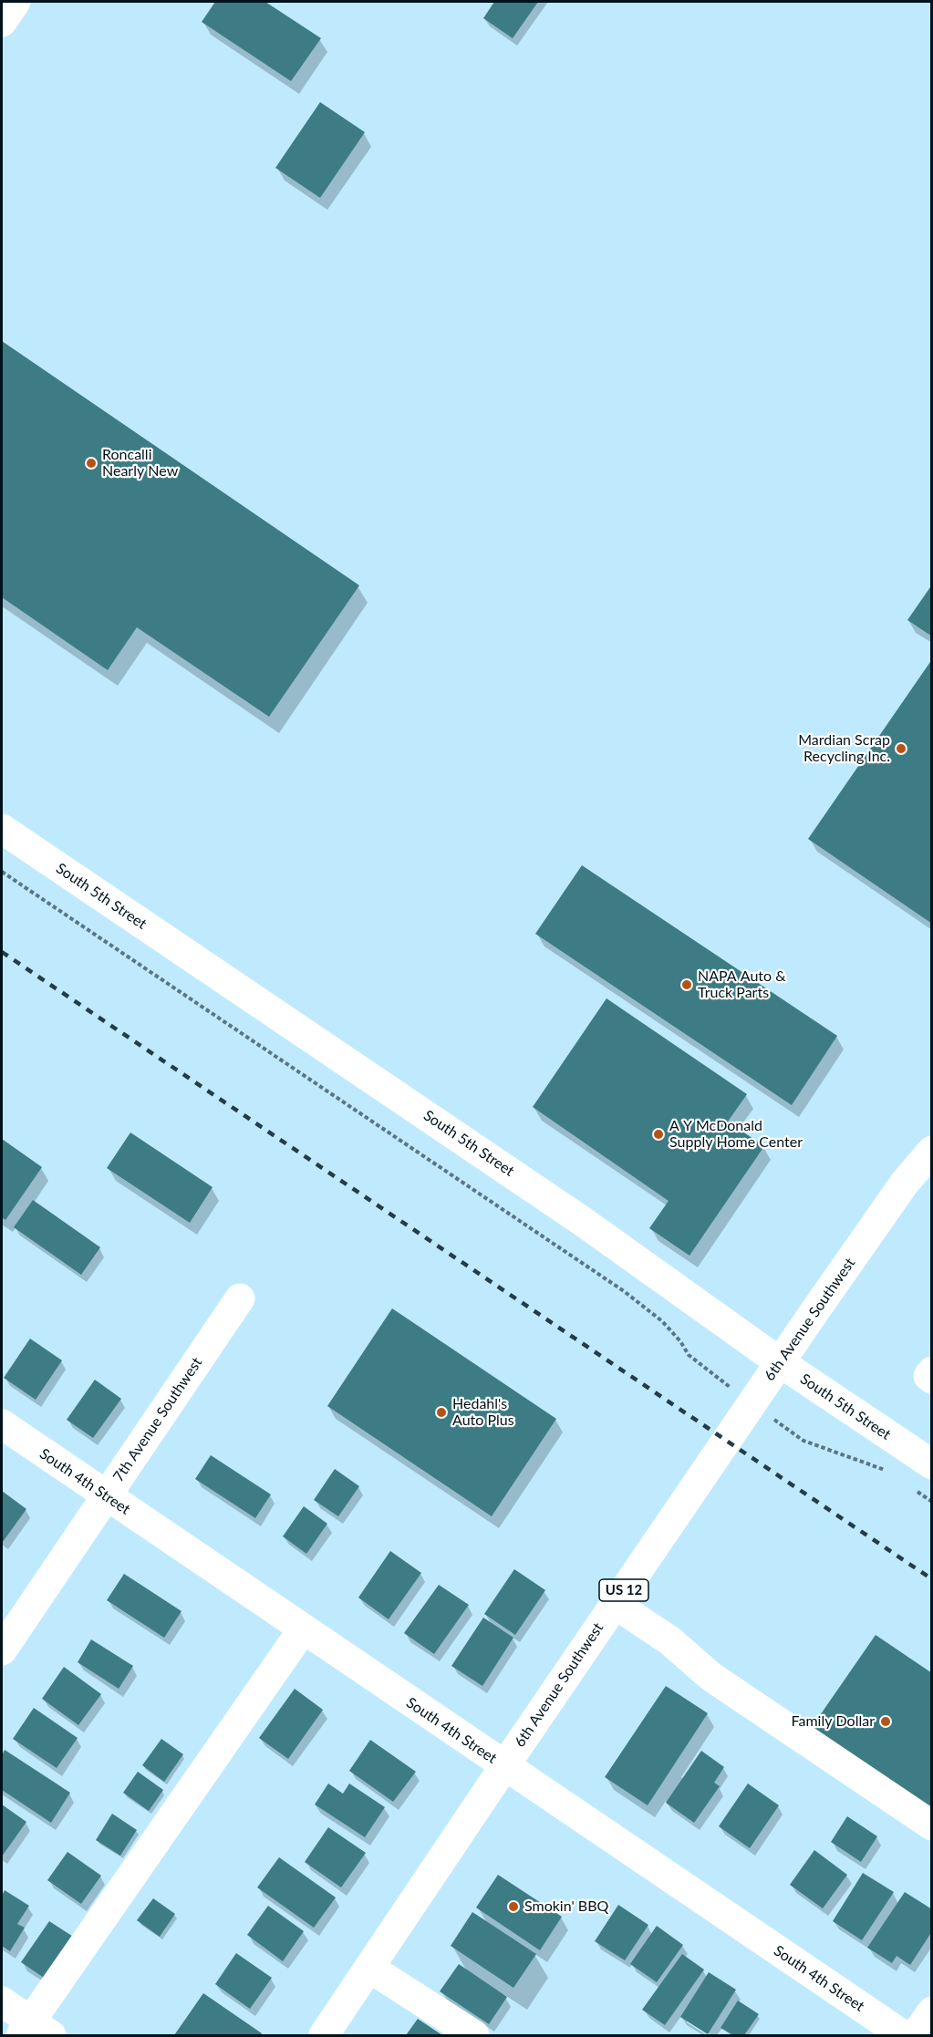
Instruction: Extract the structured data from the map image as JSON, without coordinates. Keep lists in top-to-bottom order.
{
  "streets": {
    "main road": [
      "South 5th Street",
      "6th Avenue Southwest",
      "7th Avenue Southwest",
      "South 4th Street",
      "US 12"
    ]
  },
  "crossings": [
    ["South 5th Street", "6th Avenue Southwest"],
    ["6th Avenue Southwest", "South 4th Street"],
    ["7th Avenue Southwest", "South 4th Street"]
  ],
  "places": [
    "Roncalli Nearly New",
    "Mardian Scrap Recycling Inc.",
    "NAPA Auto & Truck Parts",
    "A Y McDonald Supply Home Center",
    "Hedahl's Auto Plus",
    "Family Dollar",
    "Smokin' BBQ"
  ]
}
